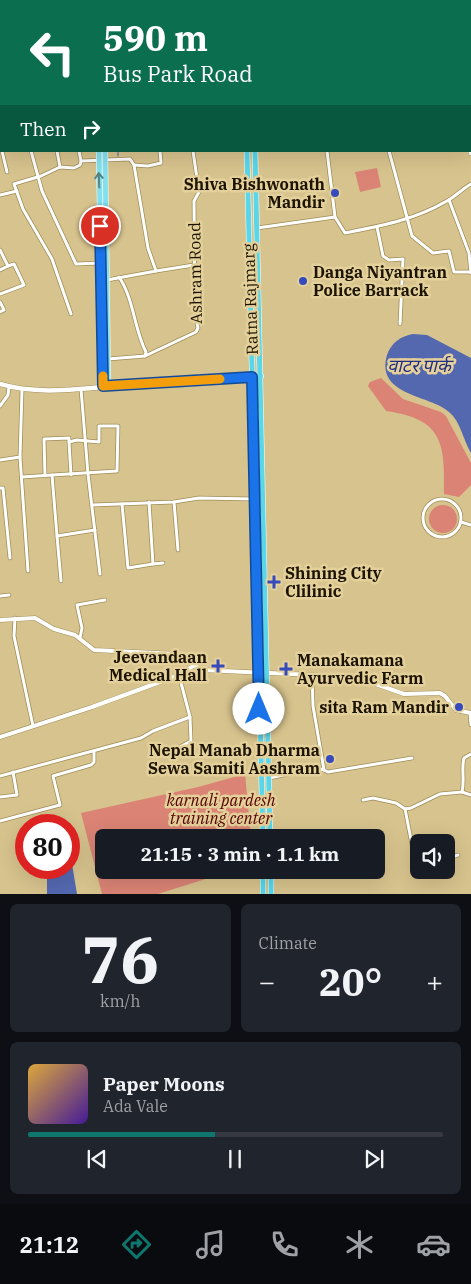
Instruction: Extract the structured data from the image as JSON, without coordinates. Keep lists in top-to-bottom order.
{
  "streets": {
    "highway": ["Ratna Rajmarg"],
    "street": ["Ashram Road"]
  },
  "water": ["वाटर पार्क"],
  "parks": ["karnali pardesh training center"],
  "places": {
    "other": [
      "Shiva Bishwonath Mandir",
      "Danga Niyantran Police Barrack",
      "sita Ram Mandir",
      "Nepal Manab Dharma Sewa Samiti Aashram"
    ],
    "health": ["Shining City Clilinic", "Jeevandaan Medical Hall", "Manakamana Ayurvedic Farm"]
  },
  "page": {
    "turn": ["590 m", "Bus Park Road"],
    "then": "Then",
    "limit": "80",
    "trip": "21:15 · 3 min · 1.1 km",
    "tile": [
      ["76", "km/h"],
      "Climate"
    ],
    "heat": ["−", "20°", "+"],
    "song": ["Paper Moons", "Ada Vale"],
    "tabs": "21:12"
  }
}
